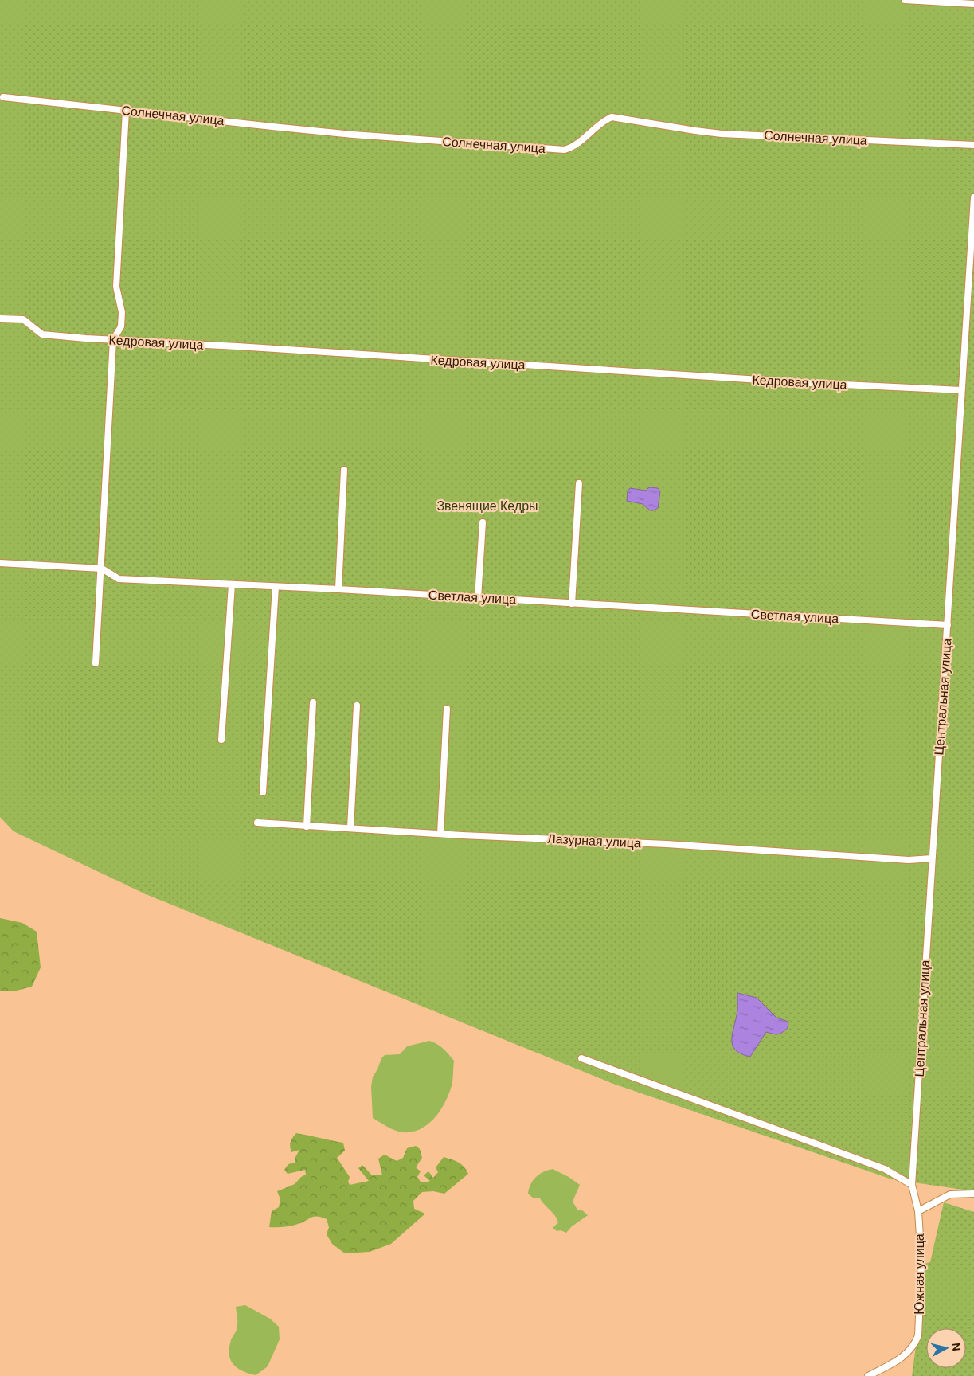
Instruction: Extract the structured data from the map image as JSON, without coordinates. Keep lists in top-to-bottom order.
{
  "streets": {
    "street": [
      "Солнечная улица",
      "Кедровая улица",
      "Светлая улица",
      "Центральная улица",
      "Лазурная улица",
      "Южная улица"
    ]
  },
  "crossings": [
    ["Кедровая улица", "Центральная улица"],
    ["Светлая улица", "Центральная улица"],
    ["Центральная улица", "Лазурная улица"],
    ["Центральная улица", "Южная улица"]
  ],
  "parks": ["Звенящие Кедры"],
  "north": "right"
}
